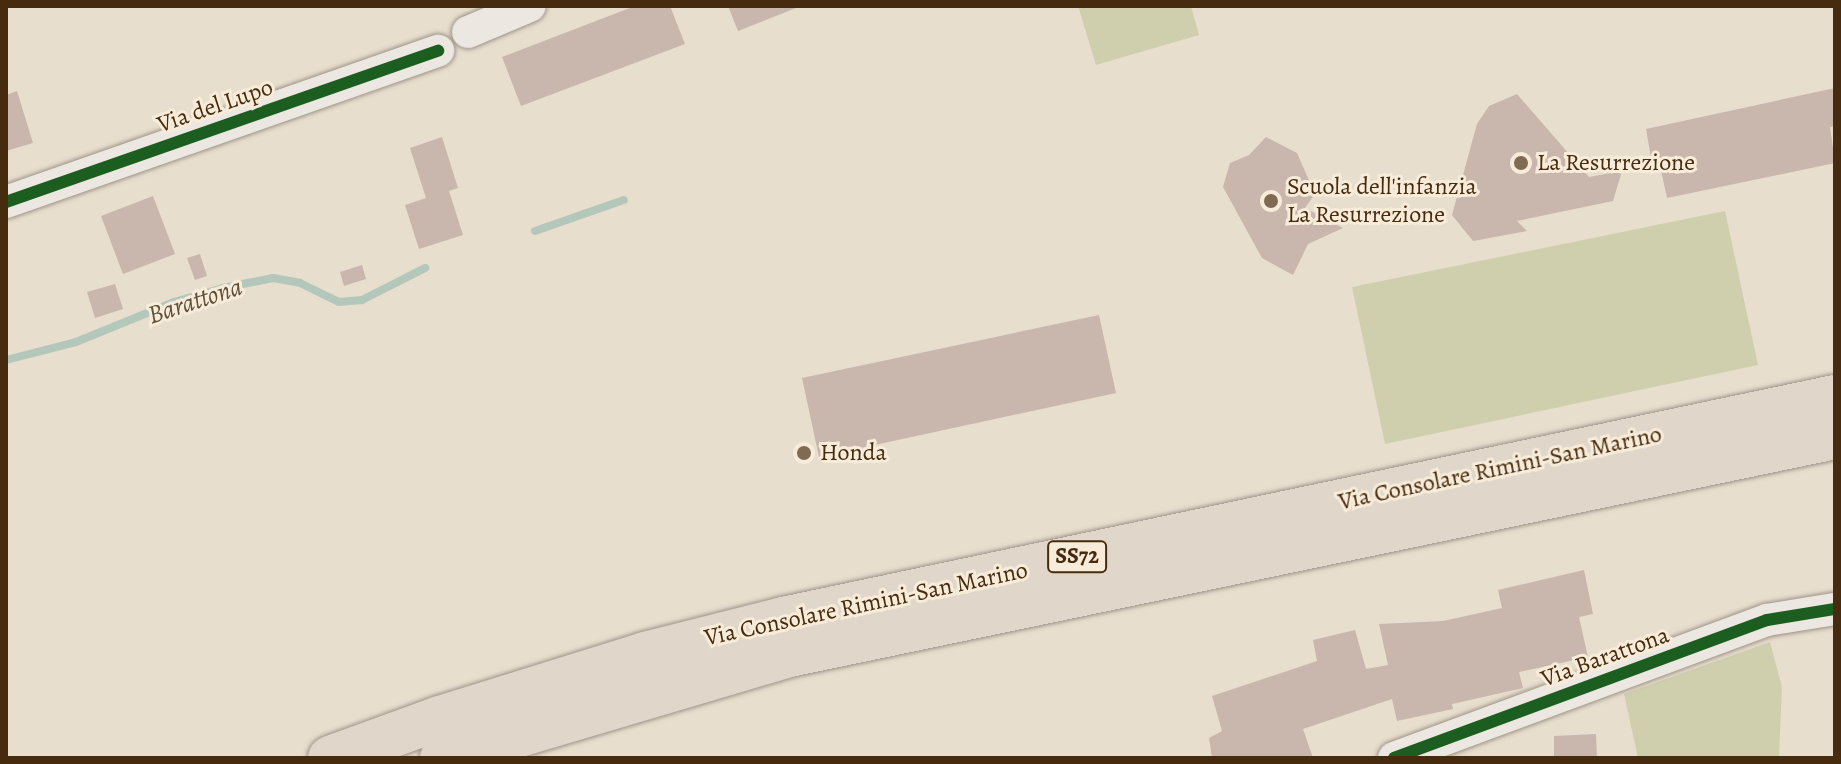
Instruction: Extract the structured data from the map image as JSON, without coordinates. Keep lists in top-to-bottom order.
{
  "streets": {
    "main road": ["Via Consolare Rimini-San Marino", "SS72"],
    "street": ["Via del Lupo", "Via Barattona"]
  },
  "water": ["Barattona"],
  "places": ["La Resurrezione", "Scuola dell'infanzia La Resurrezione", "Honda"]
}
